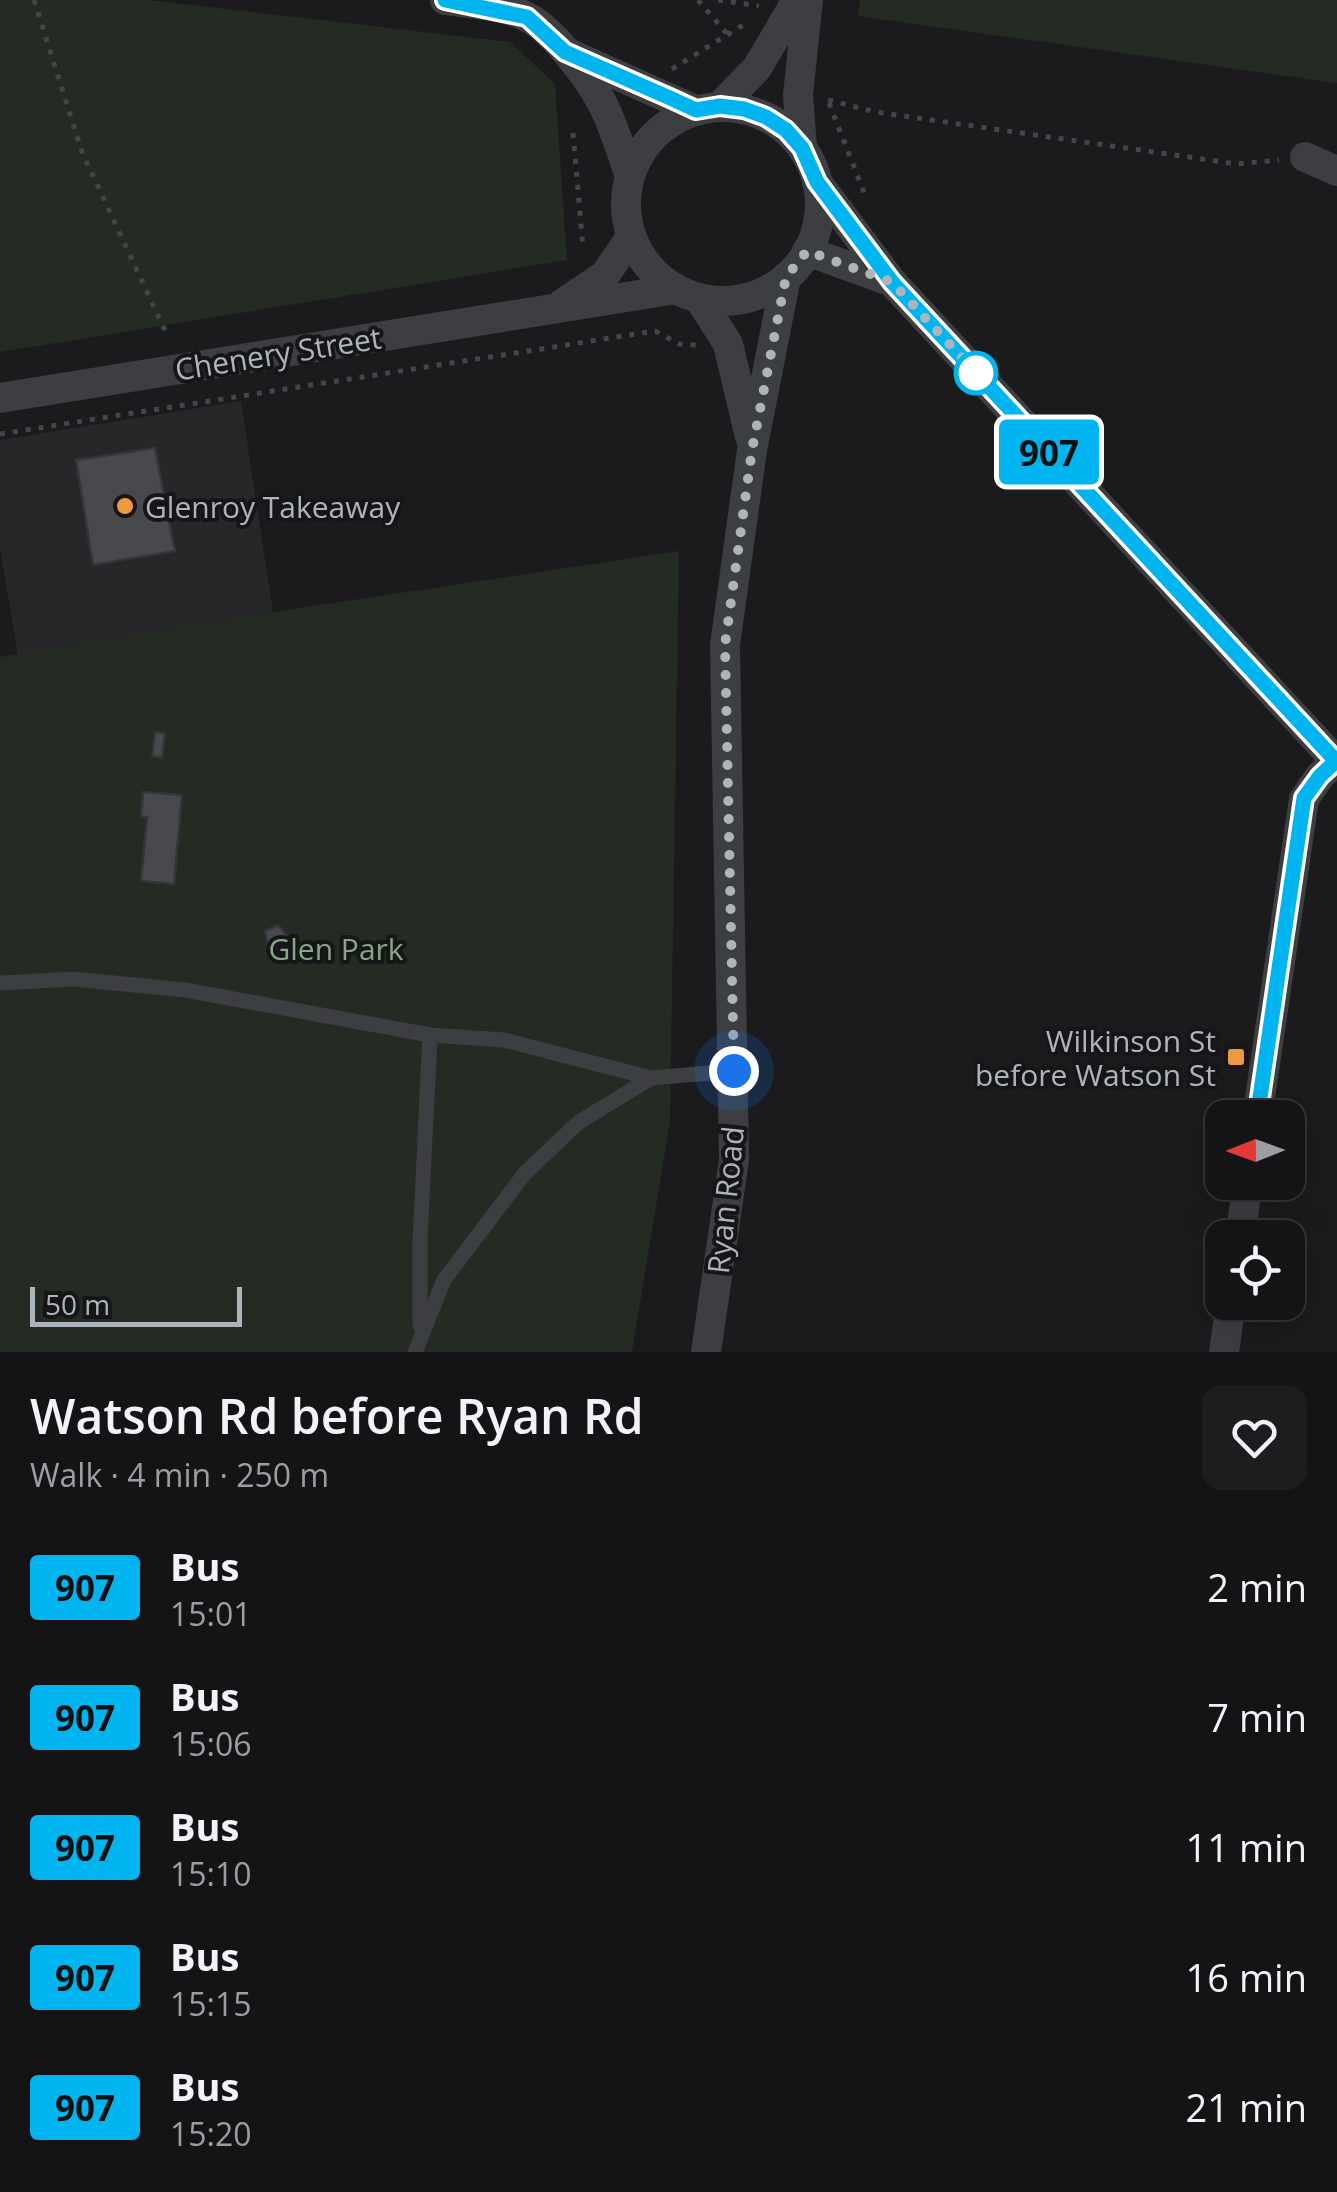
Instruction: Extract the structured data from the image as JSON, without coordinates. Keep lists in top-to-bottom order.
{
  "streets": {
    "street": ["Chenery Street", "Ryan Road"]
  },
  "crossings": [
    ["Chenery Street", "Ryan Road"]
  ],
  "parks": ["Glen Park"],
  "places": {
    "other": ["Glenroy Takeaway"],
    "transit": ["Wilkinson St before Watson St"]
  },
  "lines": ["bus line 907"],
  "scale_bar": "50 m",
  "north": "left",
  "page": {
    "on_map": "907",
    "scale": "50 m",
    "heading": ["Watson Rd before Ryan Rd", "Walk · 4 min · 250 m"],
    "list": [
      {
        "mark": "907",
        "name": "Bus",
        "note": "15:01",
        "value": "2 min"
      },
      {
        "mark": "907",
        "name": "Bus",
        "note": "15:06",
        "value": "7 min"
      },
      {
        "mark": "907",
        "name": "Bus",
        "note": "15:10",
        "value": "11 min"
      },
      {
        "mark": "907",
        "name": "Bus",
        "note": "15:15",
        "value": "16 min"
      },
      {
        "mark": "907",
        "name": "Bus",
        "note": "15:20",
        "value": "21 min"
      }
    ]
  }
}
